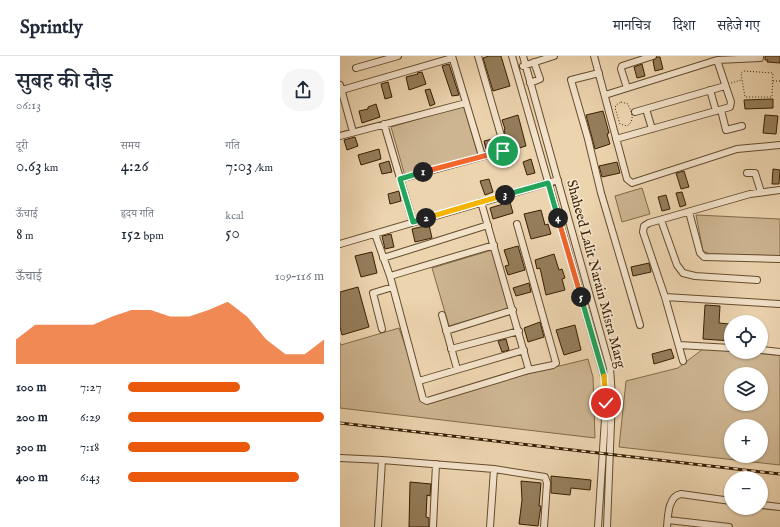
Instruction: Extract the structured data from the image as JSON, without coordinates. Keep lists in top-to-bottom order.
{
  "streets": {
    "street": ["Shaheed Lalit Narain Misra Marg"]
  },
  "page": {
    "header": "Sprintly",
    "nav": ["मानचित्र", "दिशा", "सहेजे गए"],
    "heading": ["सुबह की दौड़", "06:13"],
    "stats": [
      ["दूरी", "0.63 km"],
      ["समय", "4:26"],
      ["गति", "7:03 /km"],
      ["ऊँचाई", "8 m"],
      ["हृदय गति", "152 bpm"],
      ["kcal", "50"]
    ],
    "pins": [
      "1",
      "3",
      "2",
      "4",
      "5"
    ],
    "chart": ["ऊँचाई", "109–116 m"],
    "map_buttons": ["+", "−"],
    "list": [
      {
        "name": "100 m",
        "note": "7:27"
      },
      {
        "name": "200 m",
        "note": "6:29"
      },
      {
        "name": "300 m",
        "note": "7:18"
      },
      {
        "name": "400 m",
        "note": "6:43"
      }
    ]
  }
}
